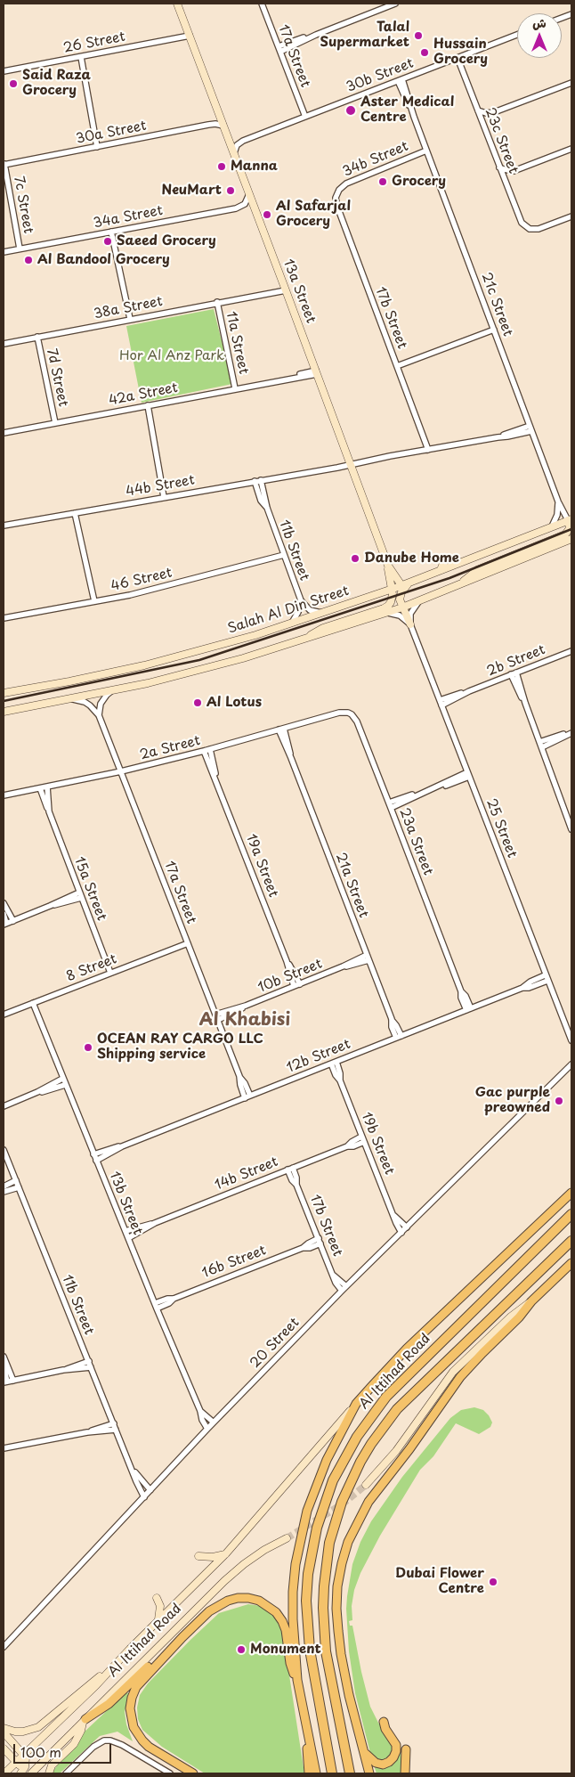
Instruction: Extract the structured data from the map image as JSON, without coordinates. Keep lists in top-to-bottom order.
{
  "streets": {
    "highway": ["Al Ittihad Road"],
    "main road": ["13a Street", "Salah Al Din Street"],
    "street": [
      "26 Street",
      "17a Street",
      "30b Street",
      "30a Street",
      "23c Street",
      "34b Street",
      "7c Street",
      "34a Street",
      "21c Street",
      "38a Street",
      "17b Street",
      "11a Street",
      "7d Street",
      "42a Street",
      "44b Street",
      "11b Street",
      "46 Street",
      "2b Street",
      "2a Street",
      "25 Street",
      "23a Street",
      "19a Street",
      "21a Street",
      "15a Street",
      "8 Street",
      "10b Street",
      "12b Street",
      "19b Street",
      "14b Street",
      "13b Street",
      "16b Street",
      "20 Street"
    ]
  },
  "crossings": [
    ["26 Street", "13a Street"],
    ["17a Street", "30b Street"],
    ["17a Street", "2a Street"],
    ["17a Street", "8 Street"],
    ["17a Street", "10b Street"],
    ["17a Street", "12b Street"],
    ["30b Street", "23c Street"],
    ["30b Street", "21c Street"],
    ["30a Street", "7c Street"],
    ["30a Street", "13a Street"],
    ["34b Street", "21c Street"],
    ["34b Street", "17b Street"],
    ["7c Street", "34a Street"],
    ["34a Street", "13a Street"],
    ["13a Street", "38a Street"],
    ["13a Street", "42a Street"],
    ["13a Street", "44b Street"],
    ["13a Street", "Salah Al Din Street"],
    ["21c Street", "44b Street"],
    ["21c Street", "Salah Al Din Street"],
    ["38a Street", "11a Street"],
    ["38a Street", "7d Street"],
    ["17b Street", "44b Street"],
    ["17b Street", "14b Street"],
    ["17b Street", "16b Street"],
    ["17b Street", "20 Street"],
    ["11a Street", "42a Street"],
    ["7d Street", "42a Street"],
    ["44b Street", "11b Street"],
    ["11b Street", "46 Street"],
    ["11b Street", "Salah Al Din Street"],
    ["11b Street", "20 Street"],
    ["2b Street", "25 Street"],
    ["2a Street", "23a Street"],
    ["2a Street", "19a Street"],
    ["2a Street", "21a Street"],
    ["2a Street", "15a Street"],
    ["25 Street", "12b Street"],
    ["23a Street", "12b Street"],
    ["19a Street", "10b Street"],
    ["21a Street", "10b Street"],
    ["21a Street", "12b Street"],
    ["15a Street", "8 Street"],
    ["8 Street", "13b Street"],
    ["12b Street", "19b Street"],
    ["12b Street", "13b Street"],
    ["19b Street", "14b Street"],
    ["19b Street", "20 Street"],
    ["14b Street", "13b Street"],
    ["13b Street", "16b Street"],
    ["13b Street", "20 Street"]
  ],
  "districts": ["Al Khabisi"],
  "parks": ["Hor Al Anz Park"],
  "places": [
    "Talal Supermarket",
    "Hussain Grocery",
    "Said Raza Grocery",
    "Aster Medical Centre",
    "Manna",
    "Grocery",
    "NeuMart",
    "Al Safarjal Grocery",
    "Saeed Grocery",
    "Al Bandool Grocery",
    "Danube Home",
    "Al Lotus",
    "OCEAN RAY CARGO LLC Shipping service",
    "Gac purple preowned",
    "Dubai Flower Centre",
    "Monument"
  ],
  "scale_bar": "100 m",
  "north": "top"
}
